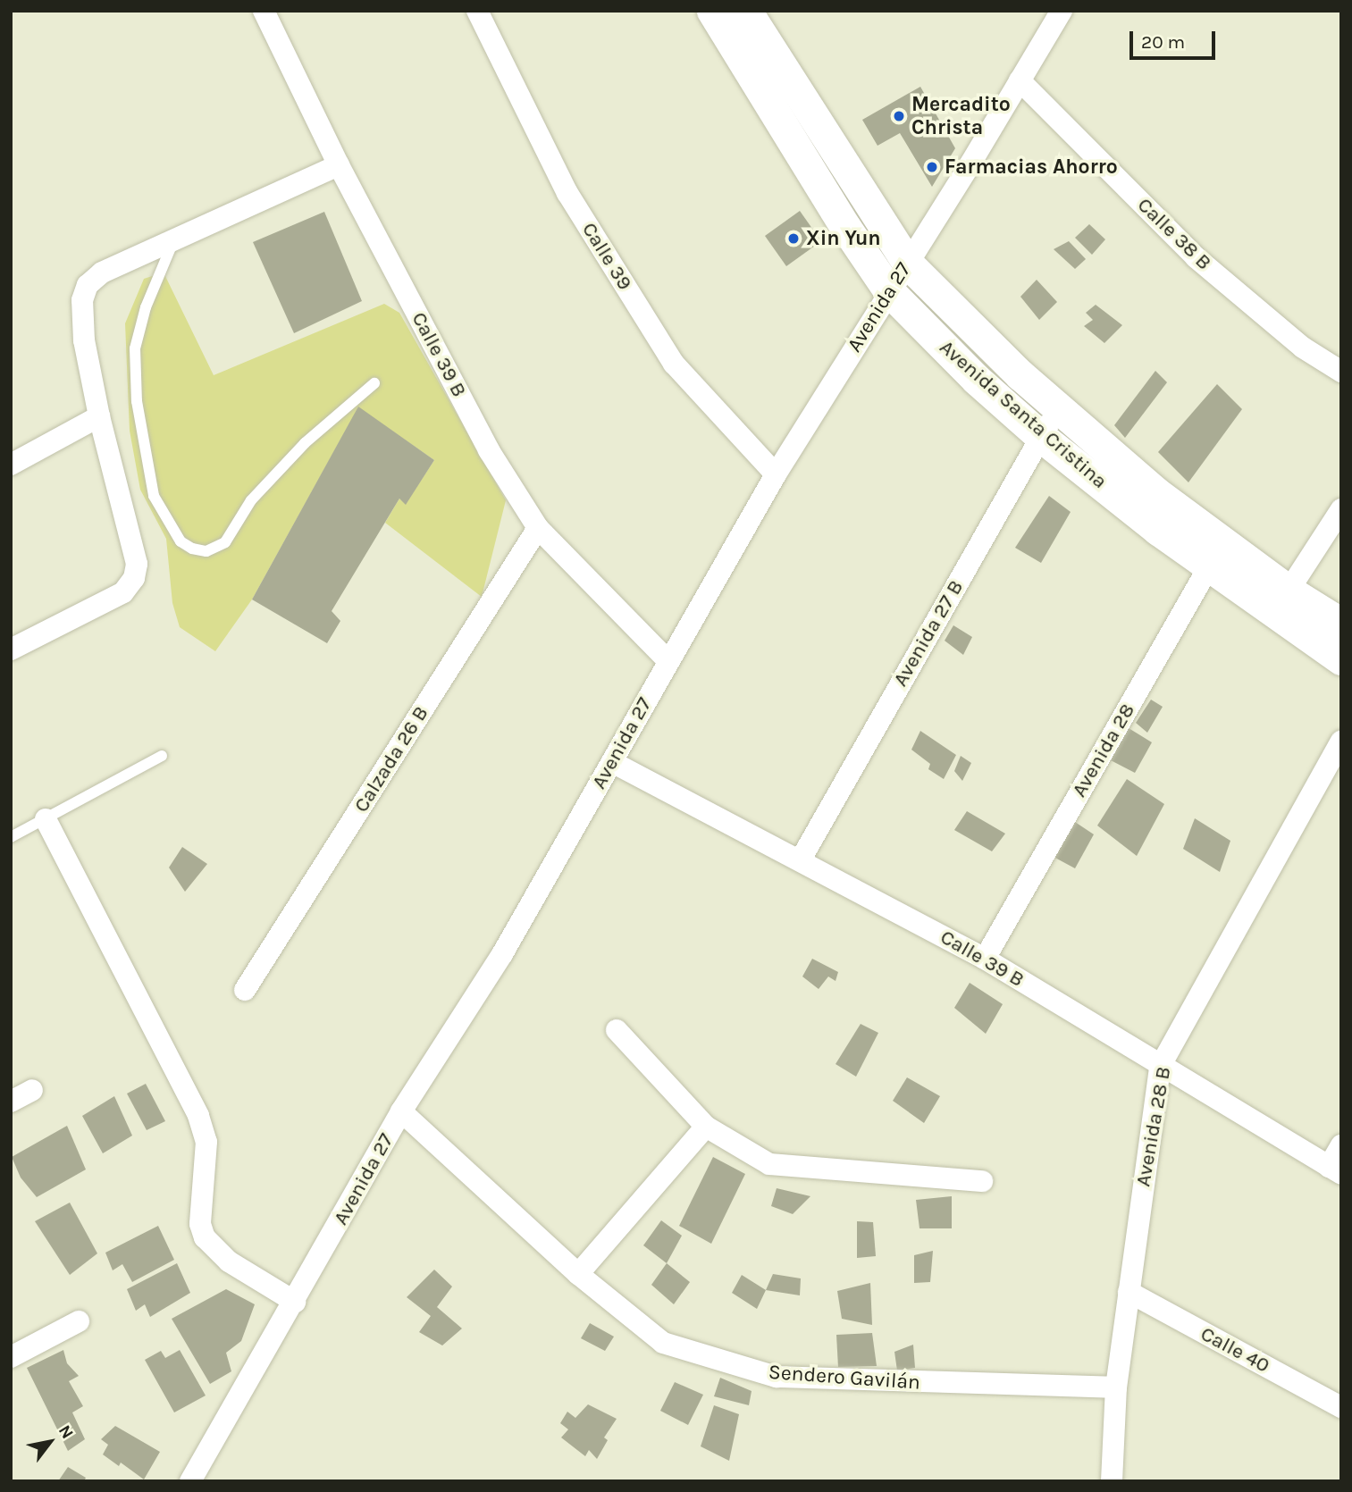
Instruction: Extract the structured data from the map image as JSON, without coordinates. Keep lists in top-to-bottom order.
{
  "streets": {
    "street": [
      "Calle 38 B",
      "Calle 39",
      "Avenida 27",
      "Calle 39 B",
      "Avenida Santa Cristina",
      "Avenida 27 B",
      "Avenida 28",
      "Calzada 26 B",
      "Avenida 28 B",
      "Calle 40",
      "Sendero Gavilán"
    ]
  },
  "crossings": [
    ["Calle 38 B", "Avenida 27"],
    ["Calle 39", "Avenida 27"],
    ["Avenida 27", "Calle 39 B"],
    ["Avenida 27", "Avenida Santa Cristina"],
    ["Avenida 27", "Sendero Gavilán"],
    ["Calle 39 B", "Avenida 27 B"],
    ["Calle 39 B", "Avenida 28"],
    ["Calle 39 B", "Calzada 26 B"],
    ["Calle 39 B", "Avenida 28 B"],
    ["Avenida Santa Cristina", "Avenida 27 B"],
    ["Avenida Santa Cristina", "Avenida 28"],
    ["Avenida 28 B", "Calle 40"],
    ["Avenida 28 B", "Sendero Gavilán"]
  ],
  "places": ["Mercadito Christa", "Farmacias Ahorro", "Xin Yun"],
  "scale_bar": "20 m",
  "north": "top right"
}
